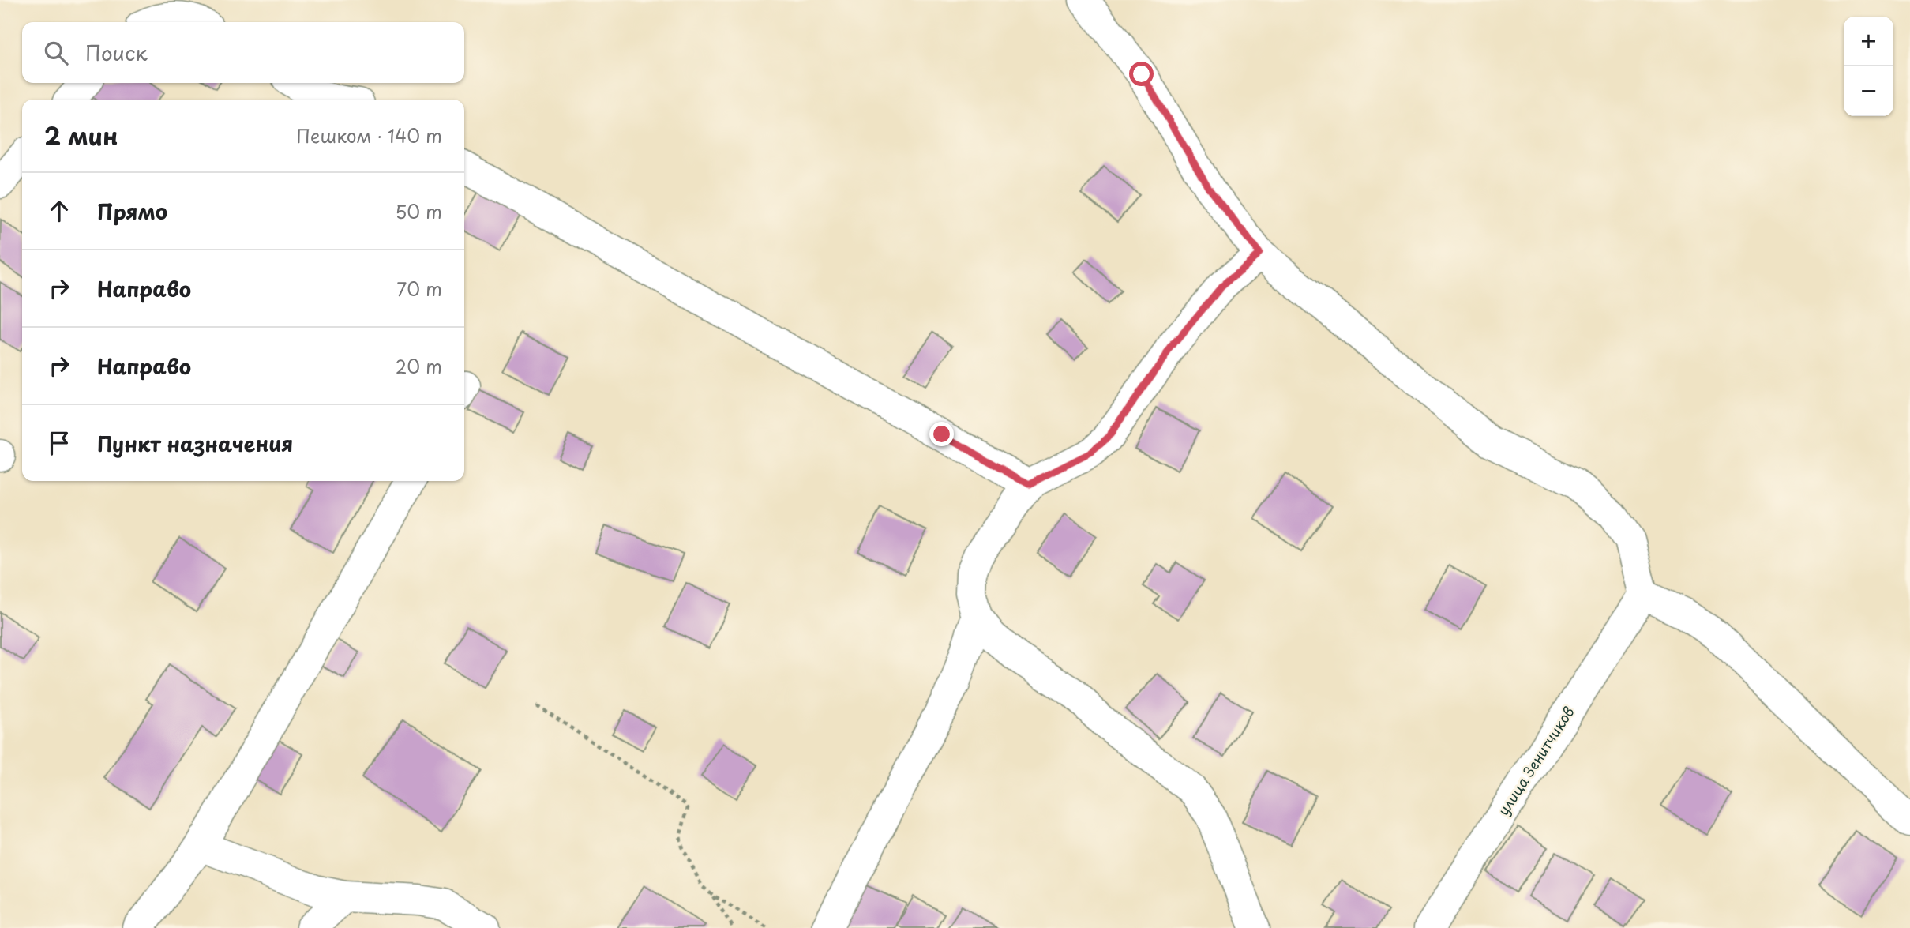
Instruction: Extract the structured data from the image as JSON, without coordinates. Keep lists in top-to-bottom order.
{
  "streets": {
    "street": ["улица Зенитчиков"]
  },
  "page": {
    "map_buttons": ["+", "−"],
    "search": "Поиск",
    "heading": ["2 мин", "Пешком · 140 m"],
    "list": [
      ["Прямо", "50 m"],
      ["Направо", "70 m"],
      ["Направо", "20 m"],
      "Пункт назначения"
    ]
  }
}
